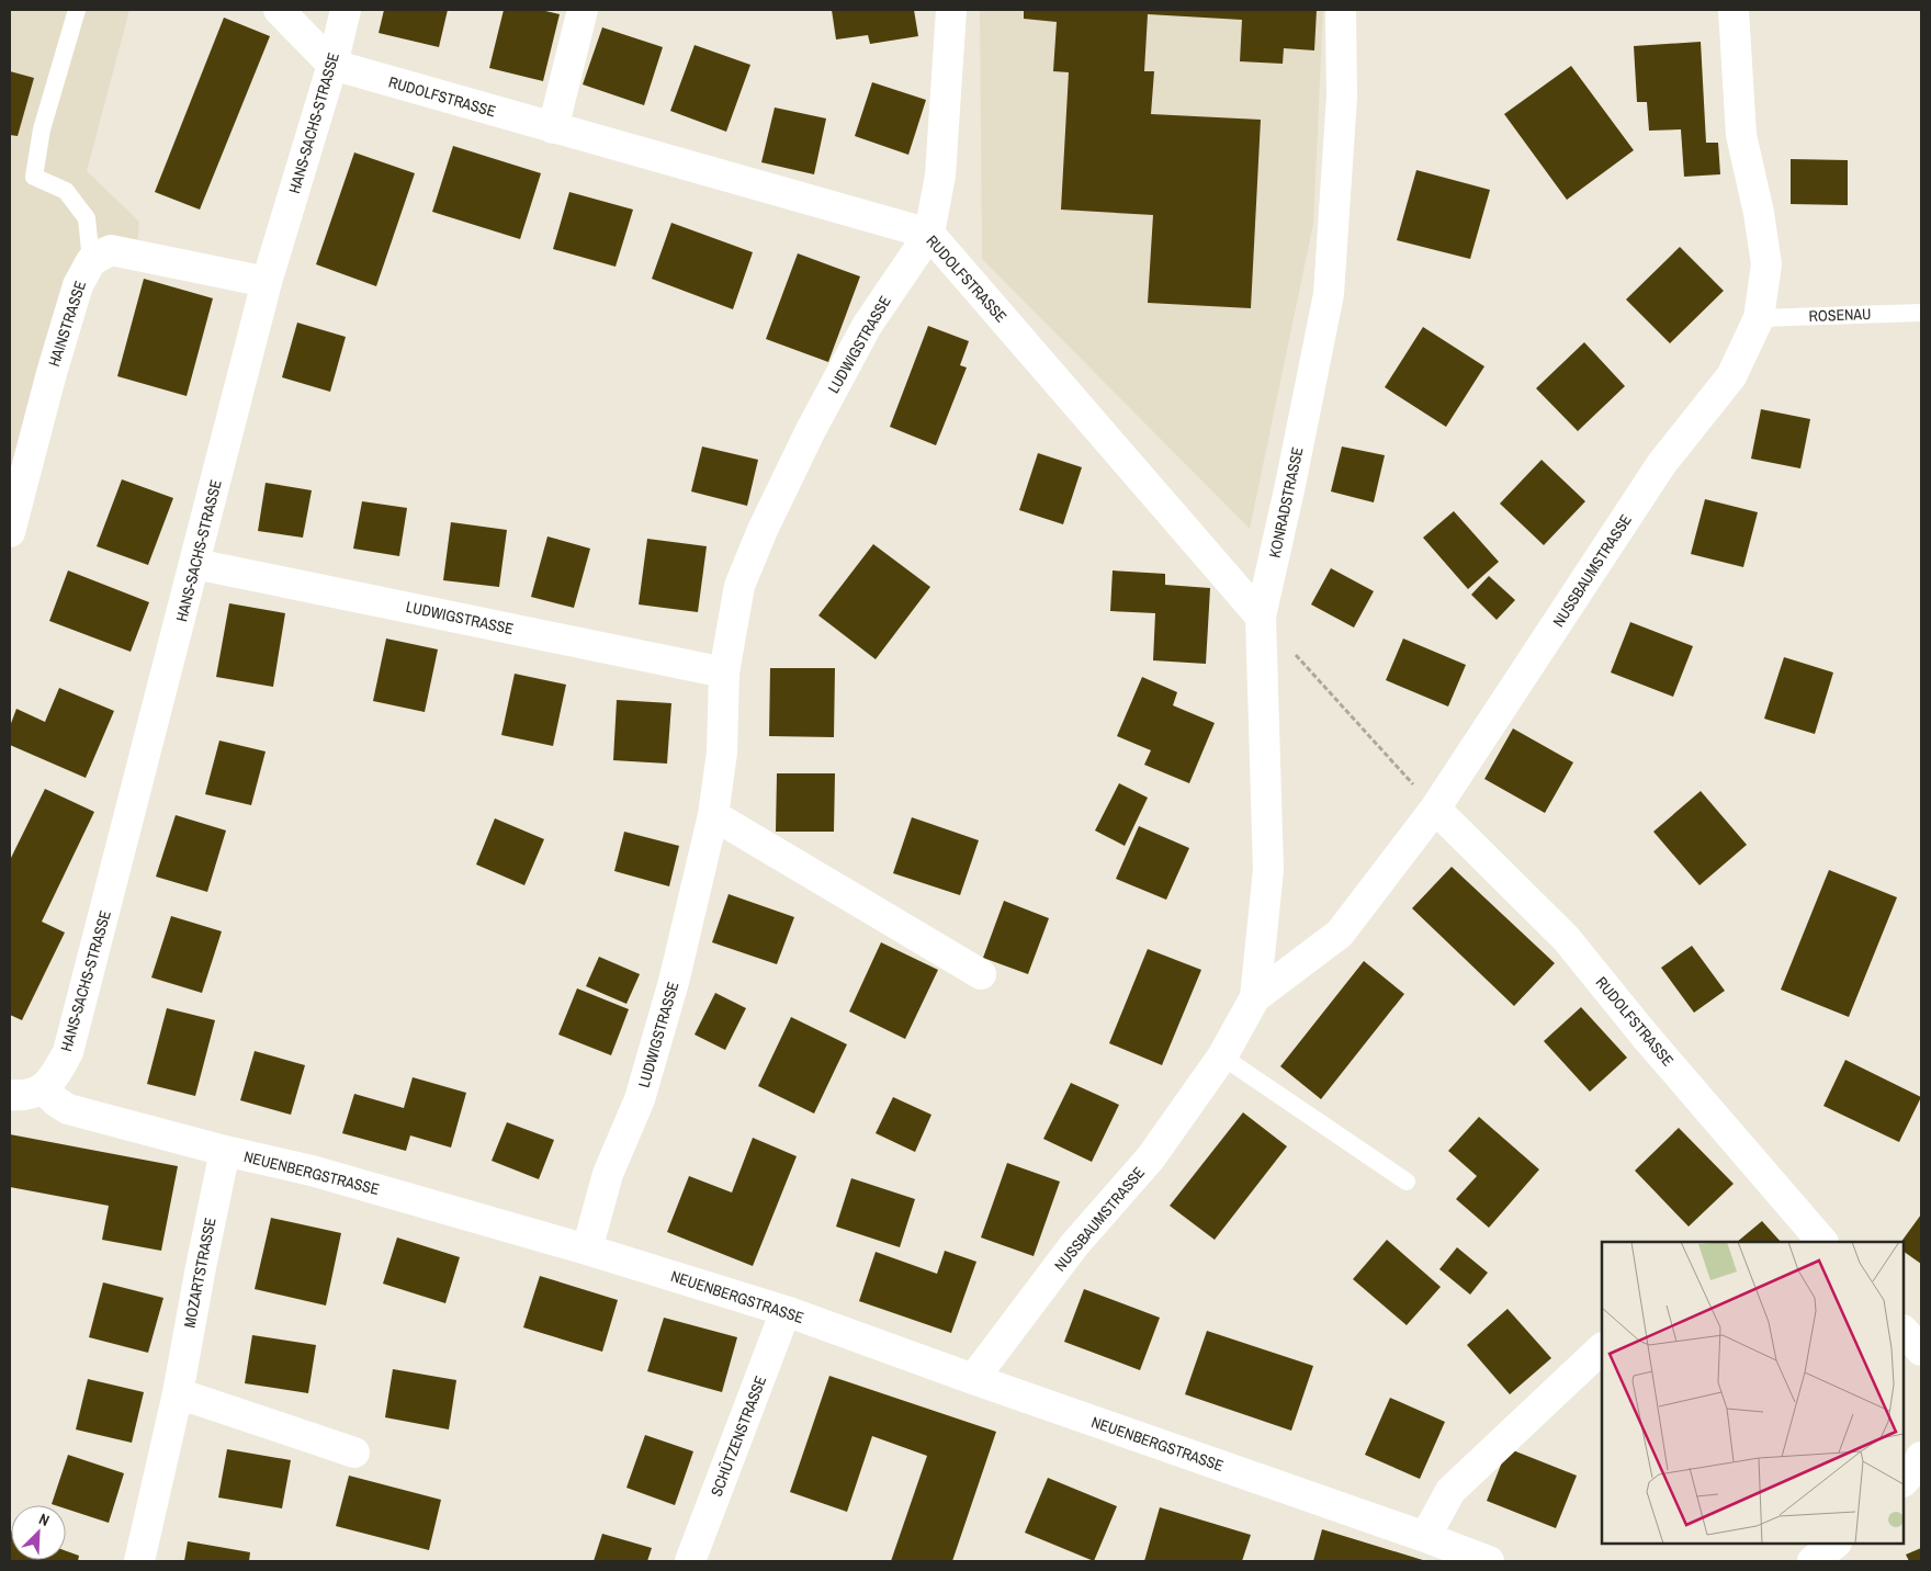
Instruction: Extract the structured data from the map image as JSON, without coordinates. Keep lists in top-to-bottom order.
{
  "streets": {
    "street": [
      "RUDOLFSTRASSE",
      "HANS-SACHS-STRASSE",
      "HAINSTRASSE",
      "LUDWIGSTRASSE",
      "KONRADSTRASSE",
      "NUSSBAUMSTRASSE",
      "NEUENBERGSTRASSE",
      "MOZARTSTRASSE",
      "SCHÜTZENSTRASSE"
    ],
    "lane": ["ROSENAU"]
  },
  "crossings": [
    ["RUDOLFSTRASSE", "HANS-SACHS-STRASSE"],
    ["RUDOLFSTRASSE", "LUDWIGSTRASSE"],
    ["RUDOLFSTRASSE", "KONRADSTRASSE"],
    ["RUDOLFSTRASSE", "NUSSBAUMSTRASSE"],
    ["HANS-SACHS-STRASSE", "HAINSTRASSE"],
    ["HANS-SACHS-STRASSE", "LUDWIGSTRASSE"],
    ["HANS-SACHS-STRASSE", "NEUENBERGSTRASSE"],
    ["ROSENAU", "NUSSBAUMSTRASSE"],
    ["LUDWIGSTRASSE", "NEUENBERGSTRASSE"],
    ["KONRADSTRASSE", "NUSSBAUMSTRASSE"],
    ["NUSSBAUMSTRASSE", "NEUENBERGSTRASSE"],
    ["NEUENBERGSTRASSE", "MOZARTSTRASSE"],
    ["NEUENBERGSTRASSE", "SCHÜTZENSTRASSE"]
  ],
  "north": "top right"
}
